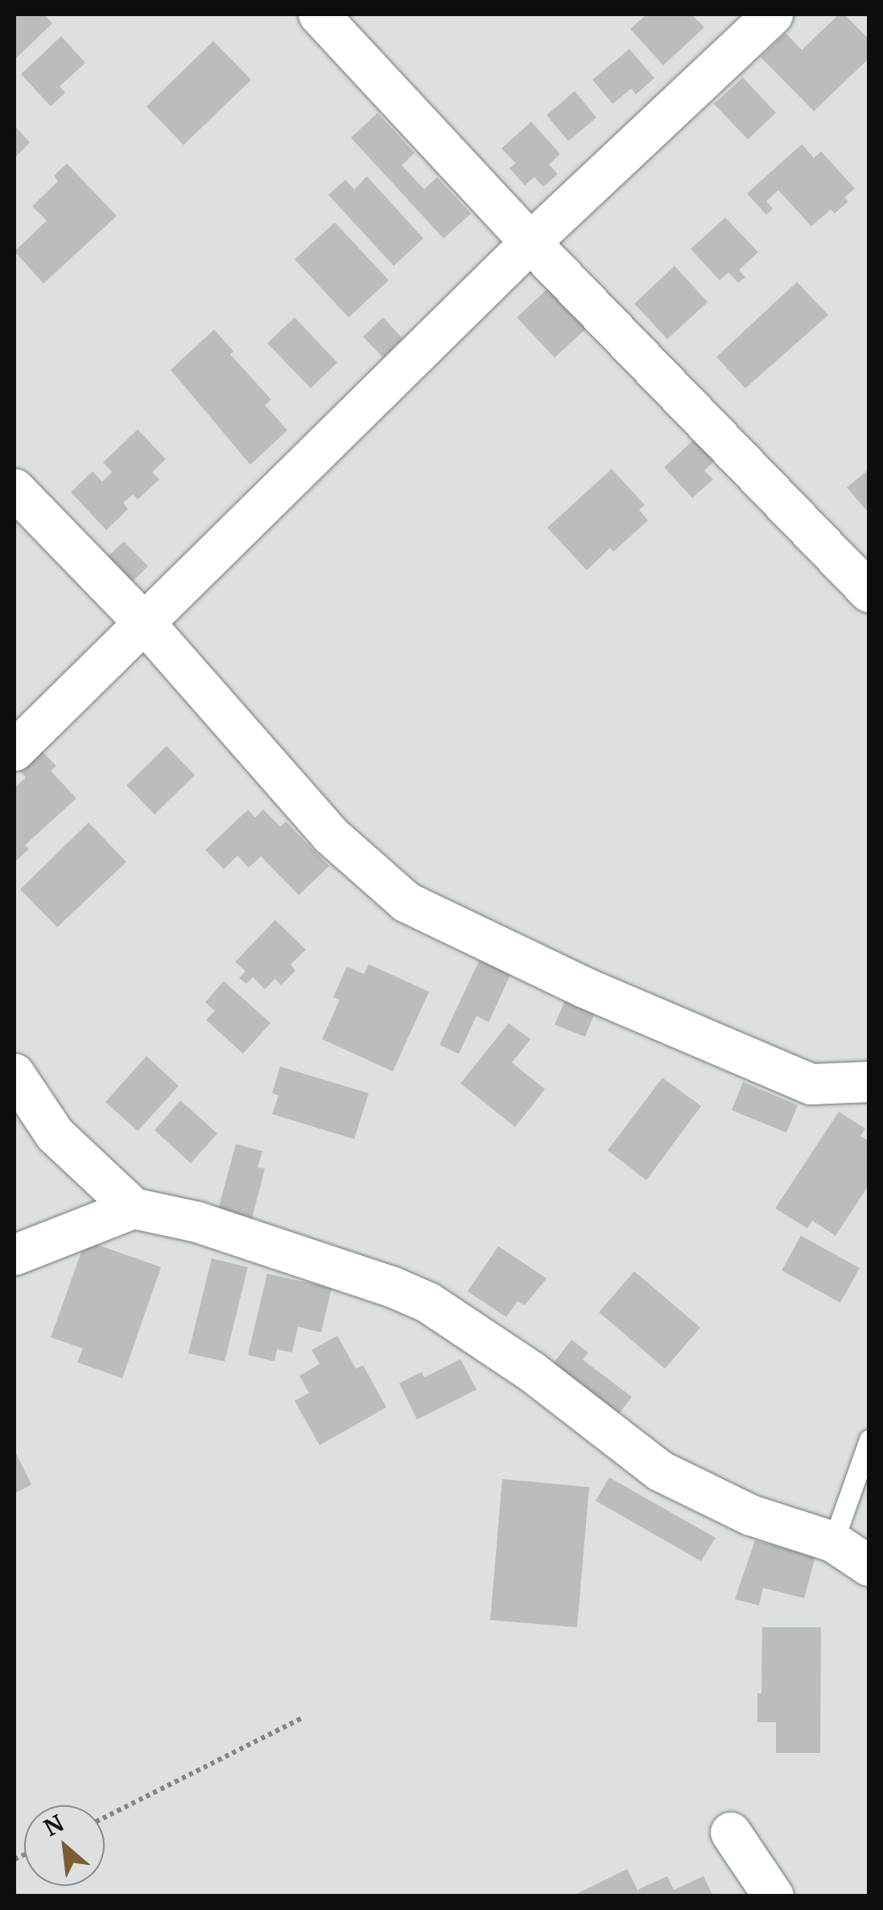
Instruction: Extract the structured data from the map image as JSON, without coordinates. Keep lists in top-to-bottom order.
{
  "north": "top left"
}
